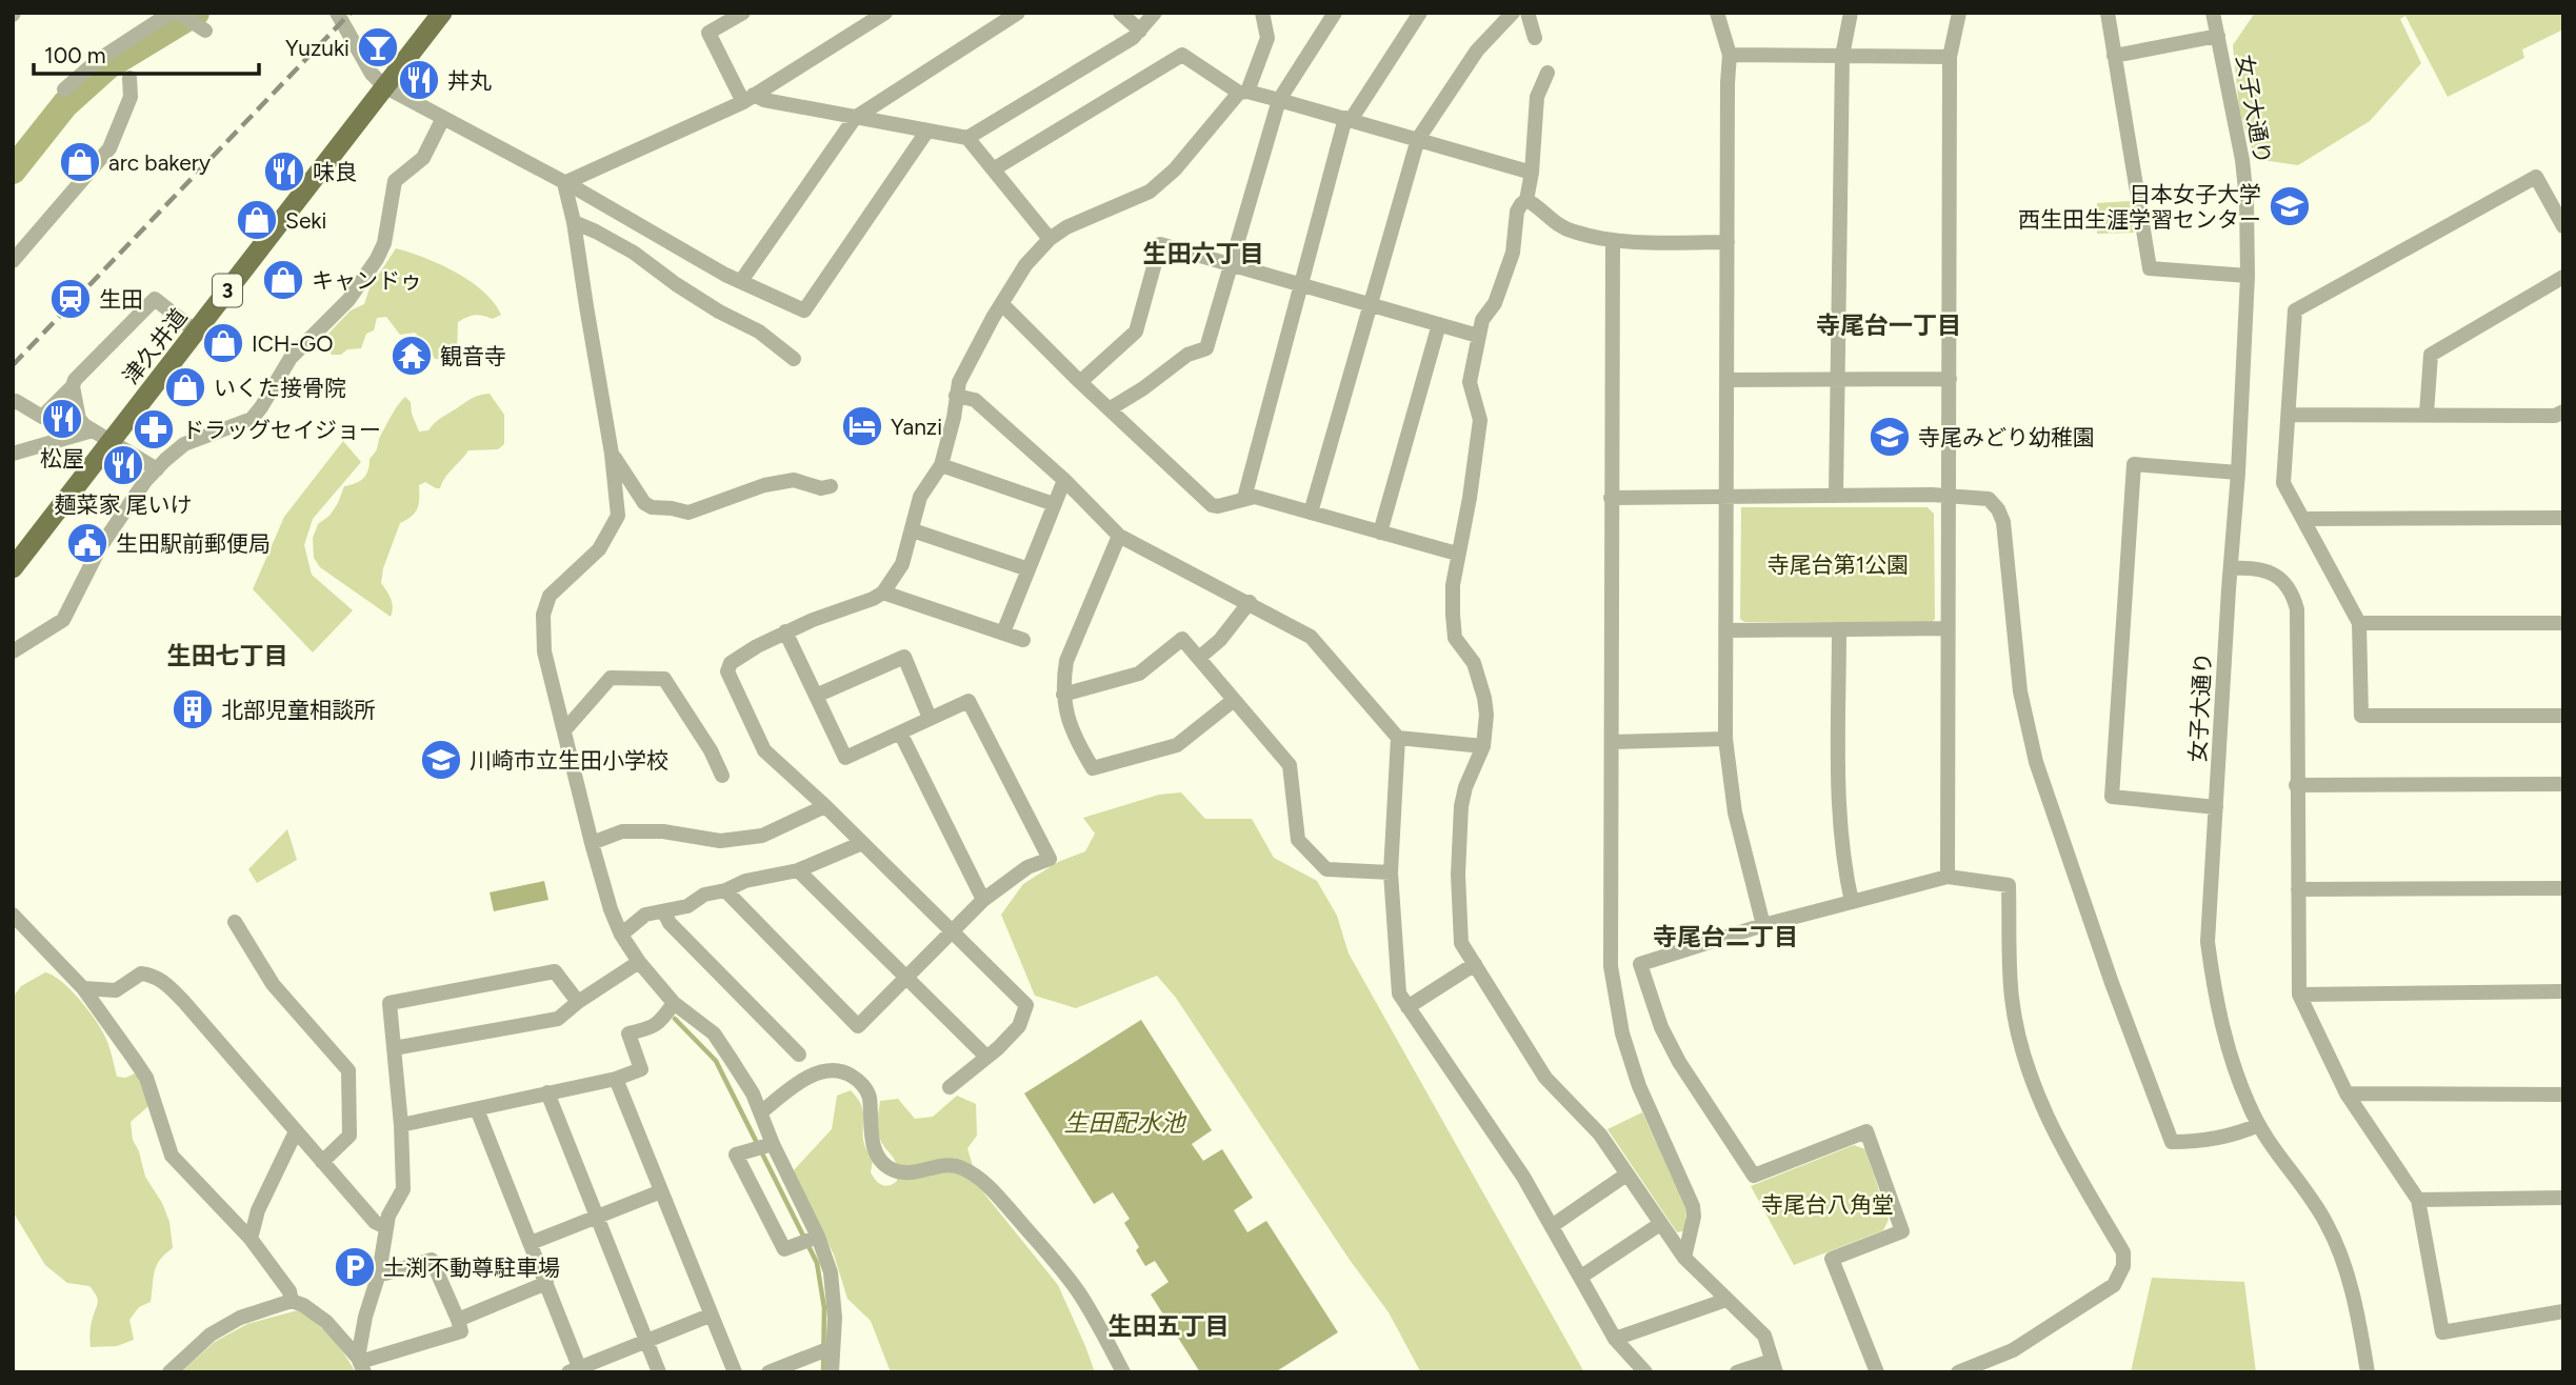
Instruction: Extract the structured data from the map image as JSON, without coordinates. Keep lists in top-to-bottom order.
{
  "streets": {
    "main road": ["3", "津久井道"],
    "street": ["女子大通り"]
  },
  "districts": [
    "生田六丁目",
    "寺尾台一丁目",
    "生田七丁目",
    "寺尾台二丁目",
    "生田五丁目"
  ],
  "water": ["生田配水池"],
  "parks": ["寺尾台第1公園", "寺尾台八角堂"],
  "places": {
    "bar": ["Yuzuki"],
    "restaurant": [
      "丼丸",
      "味良",
      "松屋",
      "麺菜家 尾いけ"
    ],
    "shop": [
      "arc bakery",
      "Seki",
      "キャンドゥ",
      "ICH-GO",
      "いくた接骨院"
    ],
    "school or university": ["日本女子大学 西生田生涯学習センター", "寺尾みどり幼稚園", "川崎市立生田小学校"],
    "station": ["生田"],
    "temple": ["観音寺"],
    "hotel": ["Yanzi"],
    "pharmacy": ["ドラッグセイジョー"],
    "public building": ["生田駅前郵便局"],
    "building": ["北部児童相談所"],
    "parking": ["土渕不動尊駐車場"]
  },
  "scale_bar": "100 m"
}
